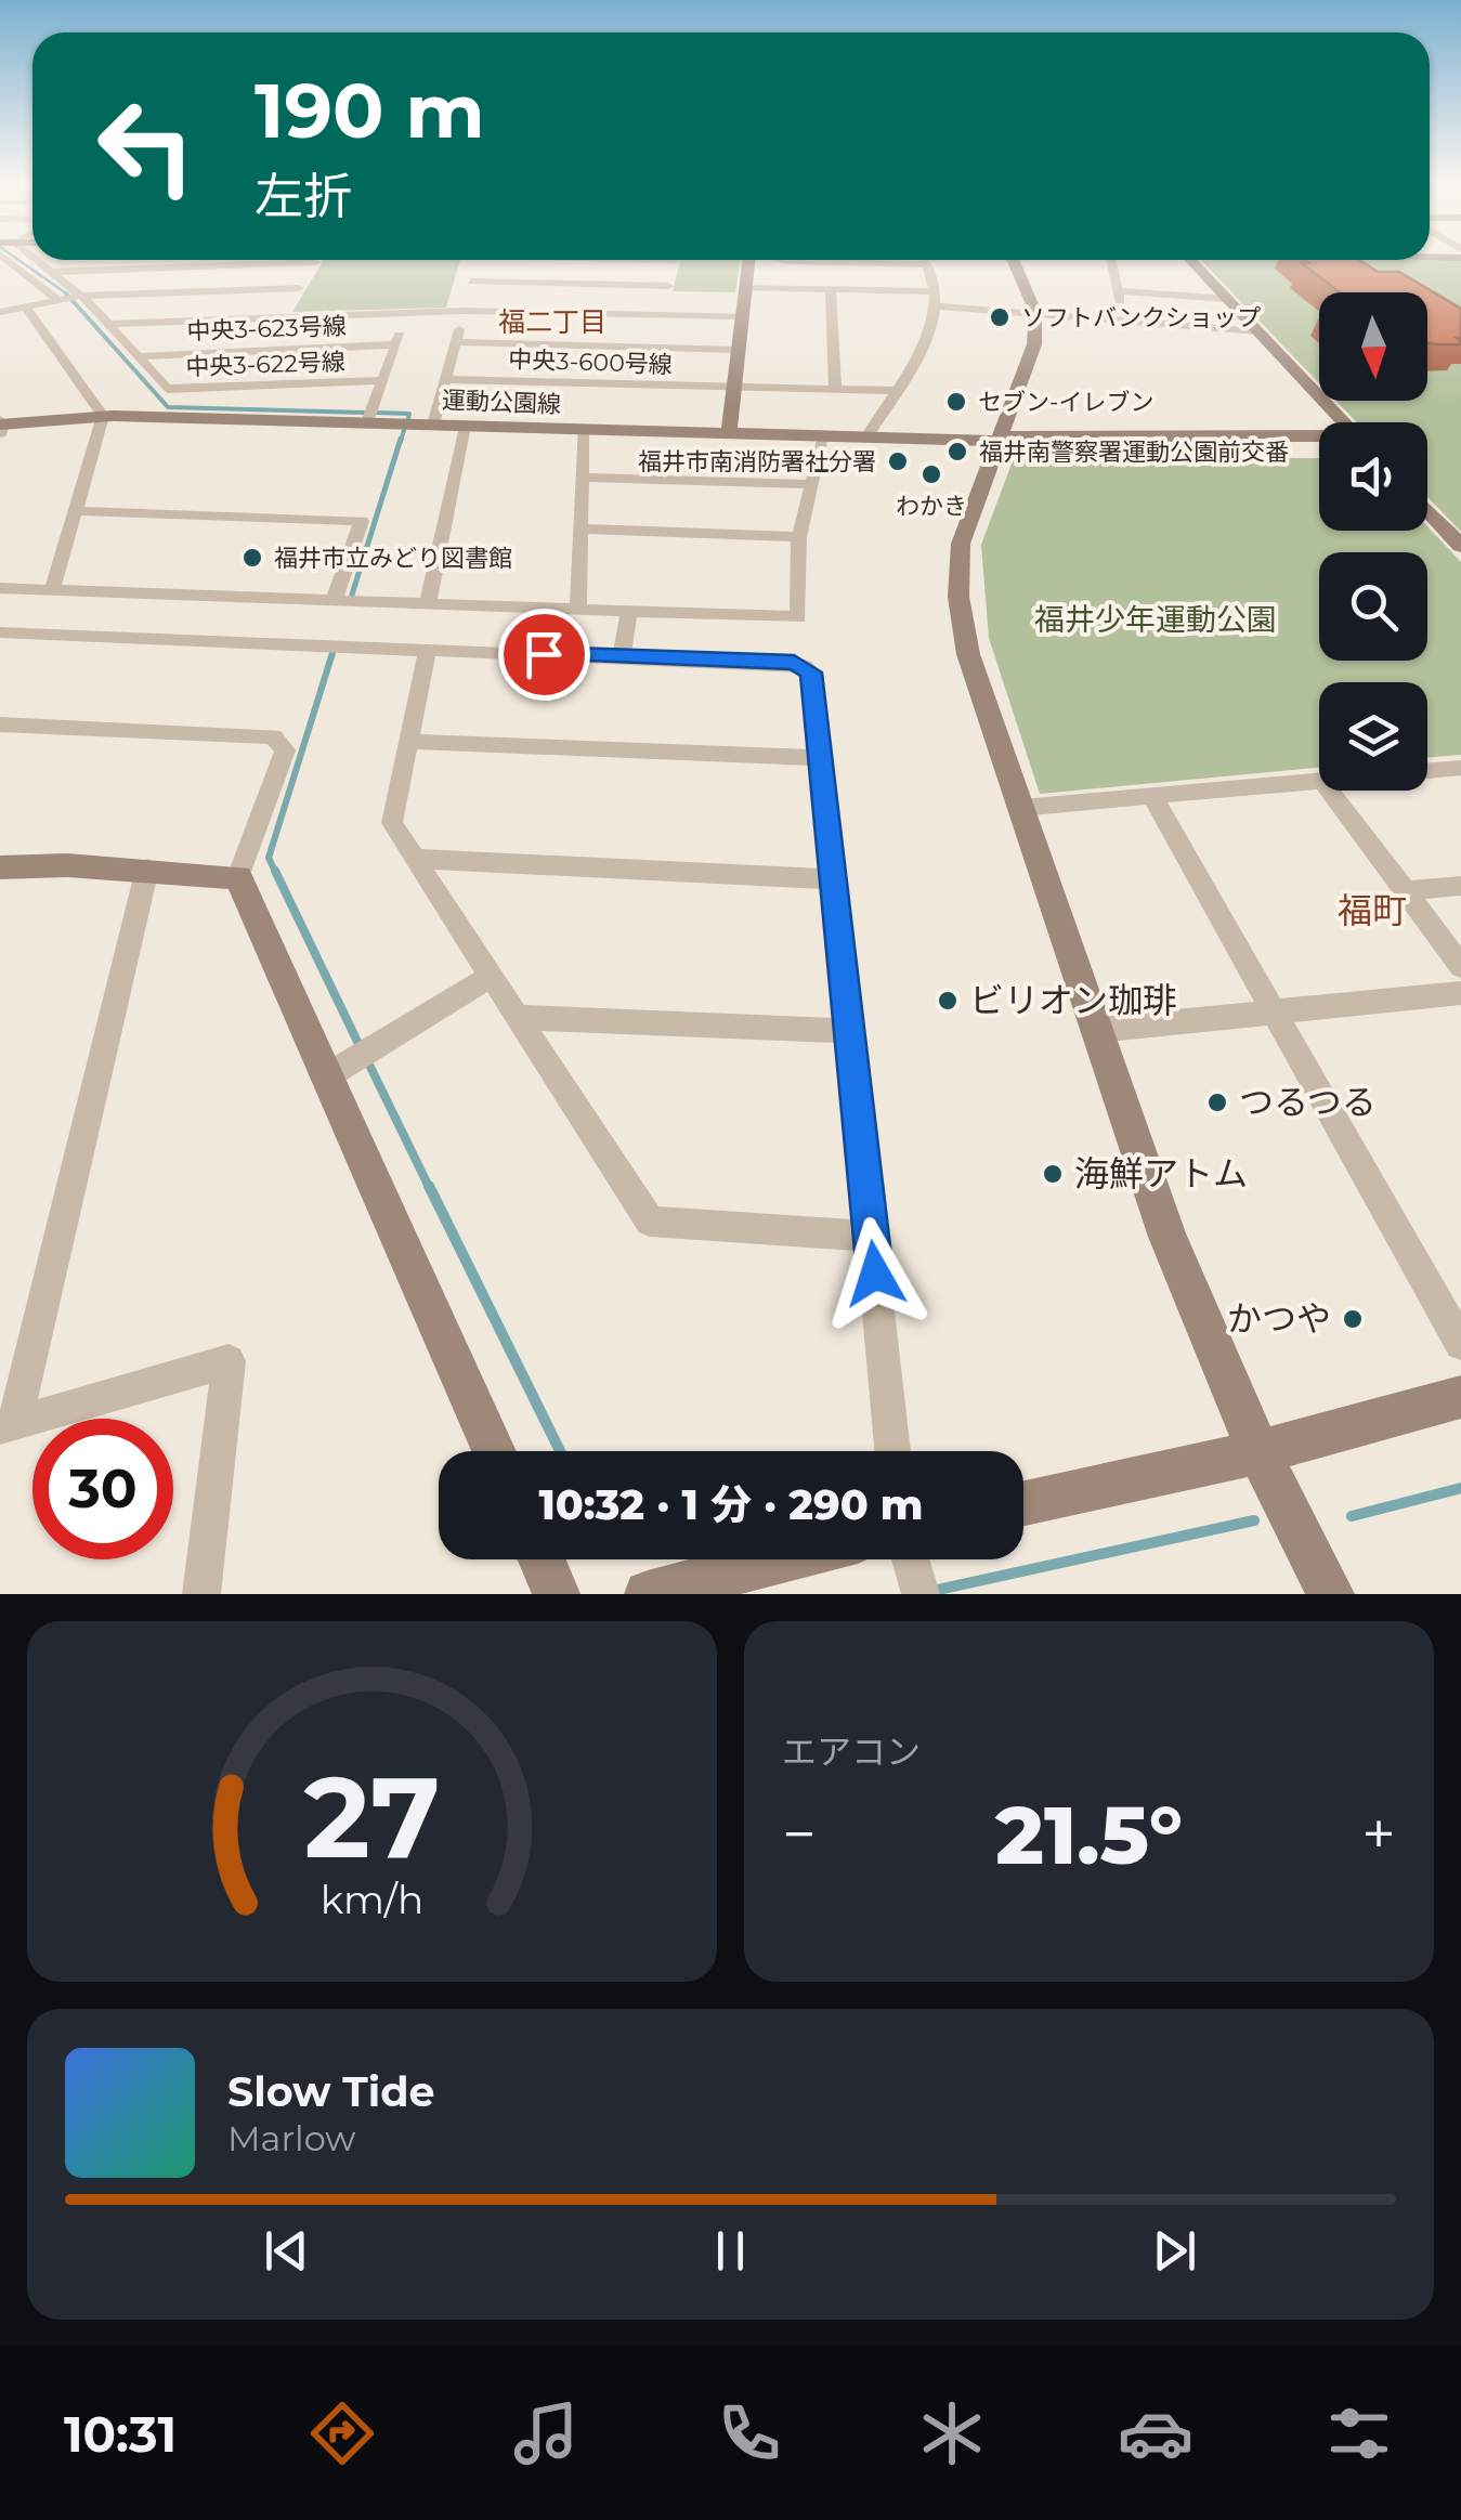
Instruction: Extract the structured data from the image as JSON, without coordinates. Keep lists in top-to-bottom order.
{
  "streets": {
    "street": [
      "中央3-623号線",
      "中央3-600号線",
      "中央3-622号線",
      "運動公園線"
    ]
  },
  "crossings": [
    ["中央3-623号線", "中央3-622号線"]
  ],
  "districts": ["福二丁目", "福町"],
  "parks": ["福井少年運動公園"],
  "places": [
    "ソフトバンクショップ",
    "セブン-イレブン",
    "福井南警察署運動公園前交番",
    "福井市南消防署社分署",
    "わかき",
    "福井市立みどり図書館",
    "ビリオン珈琲",
    "つるつる",
    "海鮮アトム",
    "かつや"
  ],
  "north": "bottom",
  "page": {
    "turn": ["190 m", "左折"],
    "limit": "30",
    "trip": "10:32 · 1 分 · 290 m",
    "tile": "エアコン",
    "heat": ["−", "21.5°", "+"],
    "song": ["Slow Tide", "Marlow"],
    "tabs": "10:31",
    "gauge": ["27", "km/h"]
  }
}
